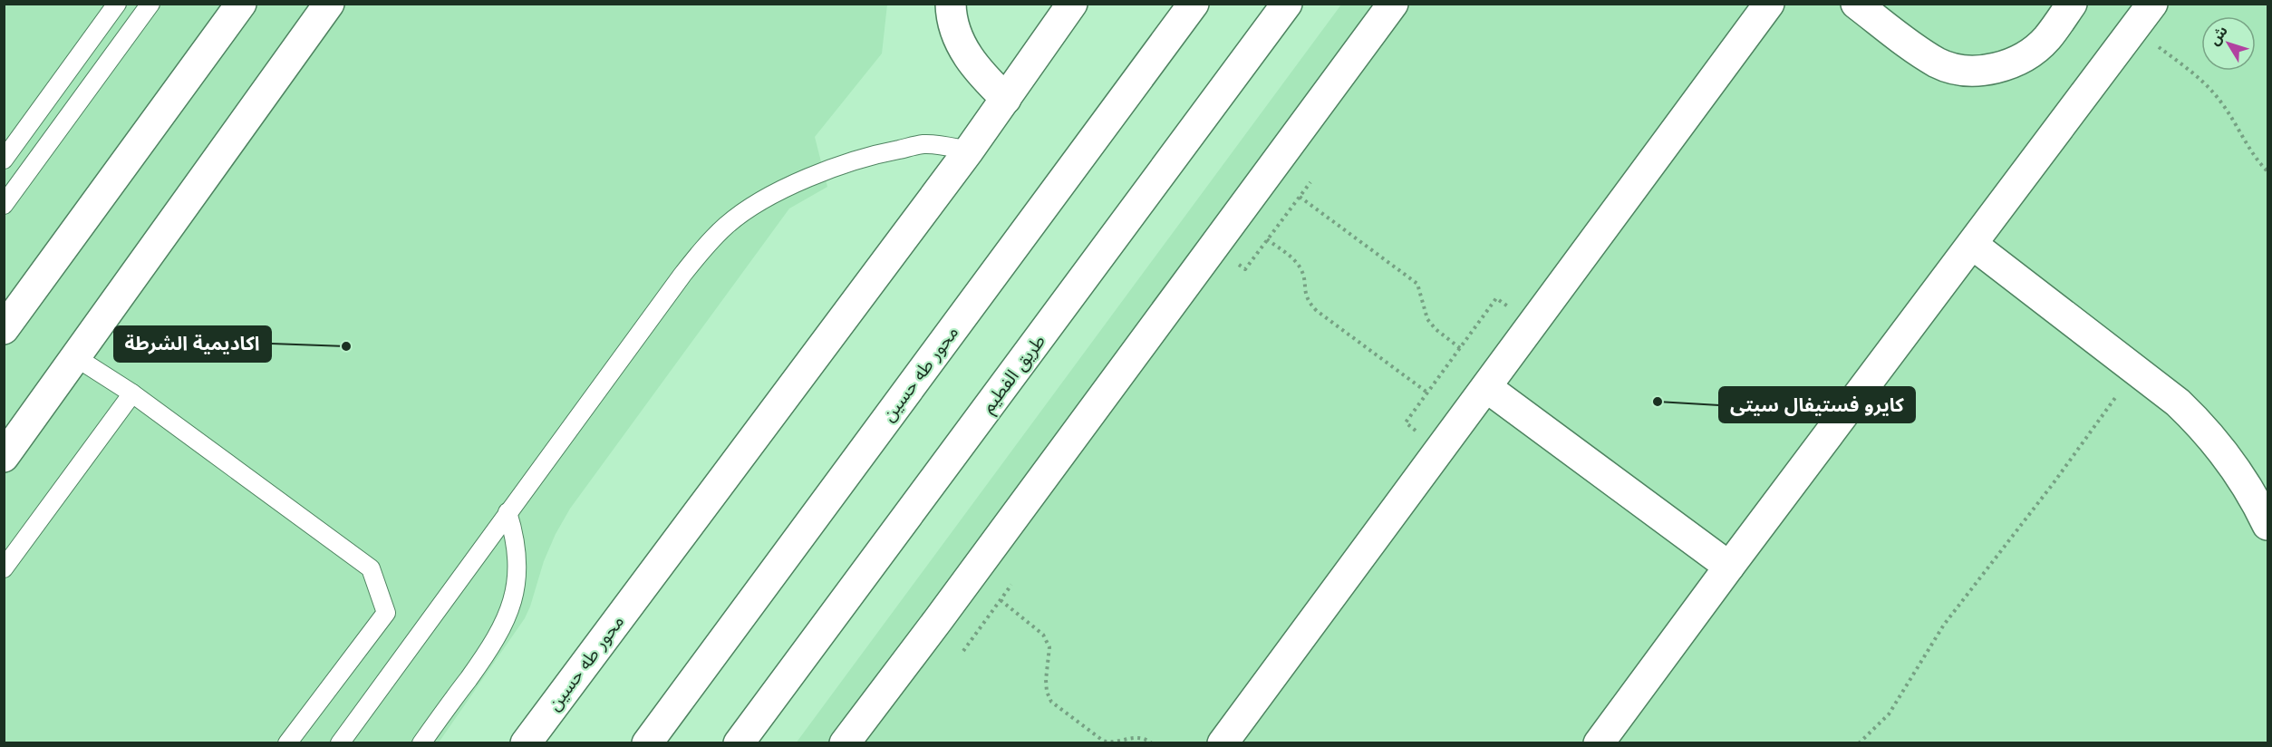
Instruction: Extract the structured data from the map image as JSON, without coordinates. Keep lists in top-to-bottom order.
{
  "streets": {
    "street": ["محور طه حسين", "طريق الفطيم"]
  },
  "places": ["اكاديمية الشرطة", "كايرو فستيفال سيتى"],
  "north": "top left"
}
